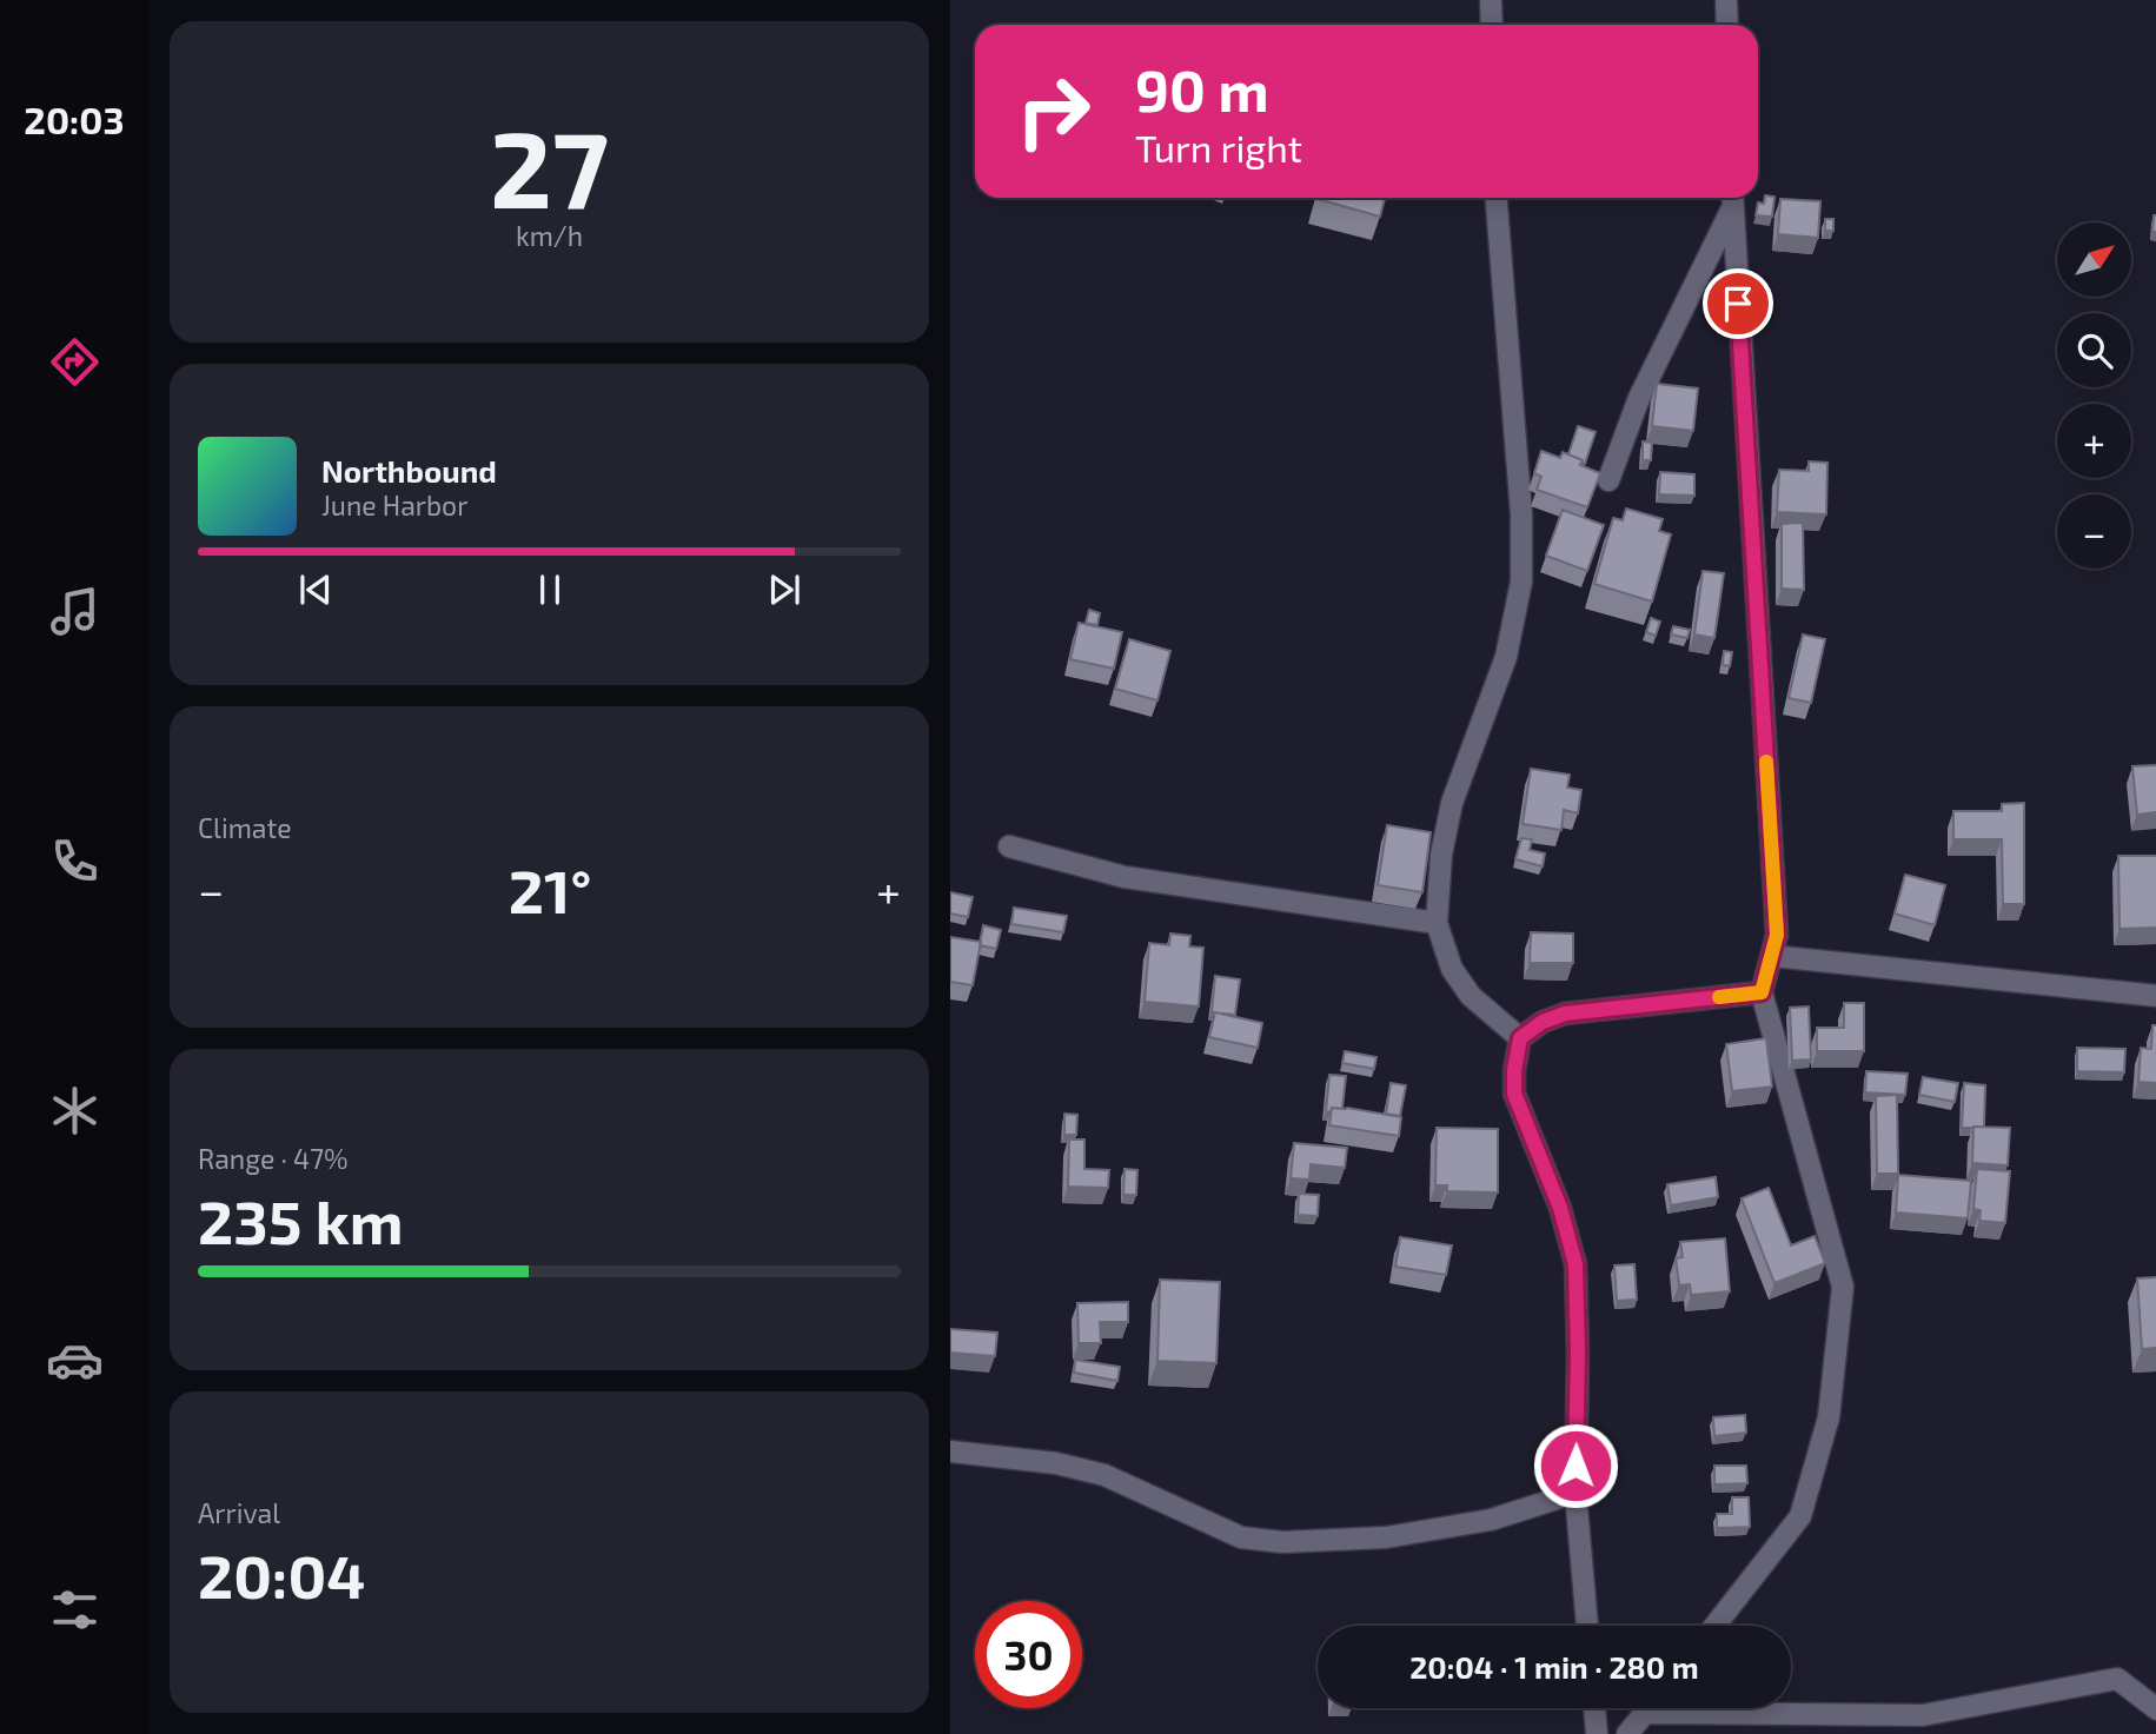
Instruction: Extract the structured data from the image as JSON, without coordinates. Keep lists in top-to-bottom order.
{
  "north": "top right",
  "page": {
    "tabs": "20:03",
    "tile": [
      ["27", "km/h"],
      "Climate",
      ["Range · 47%", "235 km"],
      ["Arrival", "20:04"]
    ],
    "turn": ["90 m", "Turn right"],
    "map_buttons": ["+", "−"],
    "song": ["Northbound", "June Harbor"],
    "heat": ["−", "21°", "+"],
    "limit": "30",
    "trip": "20:04 · 1 min · 280 m"
  }
}
